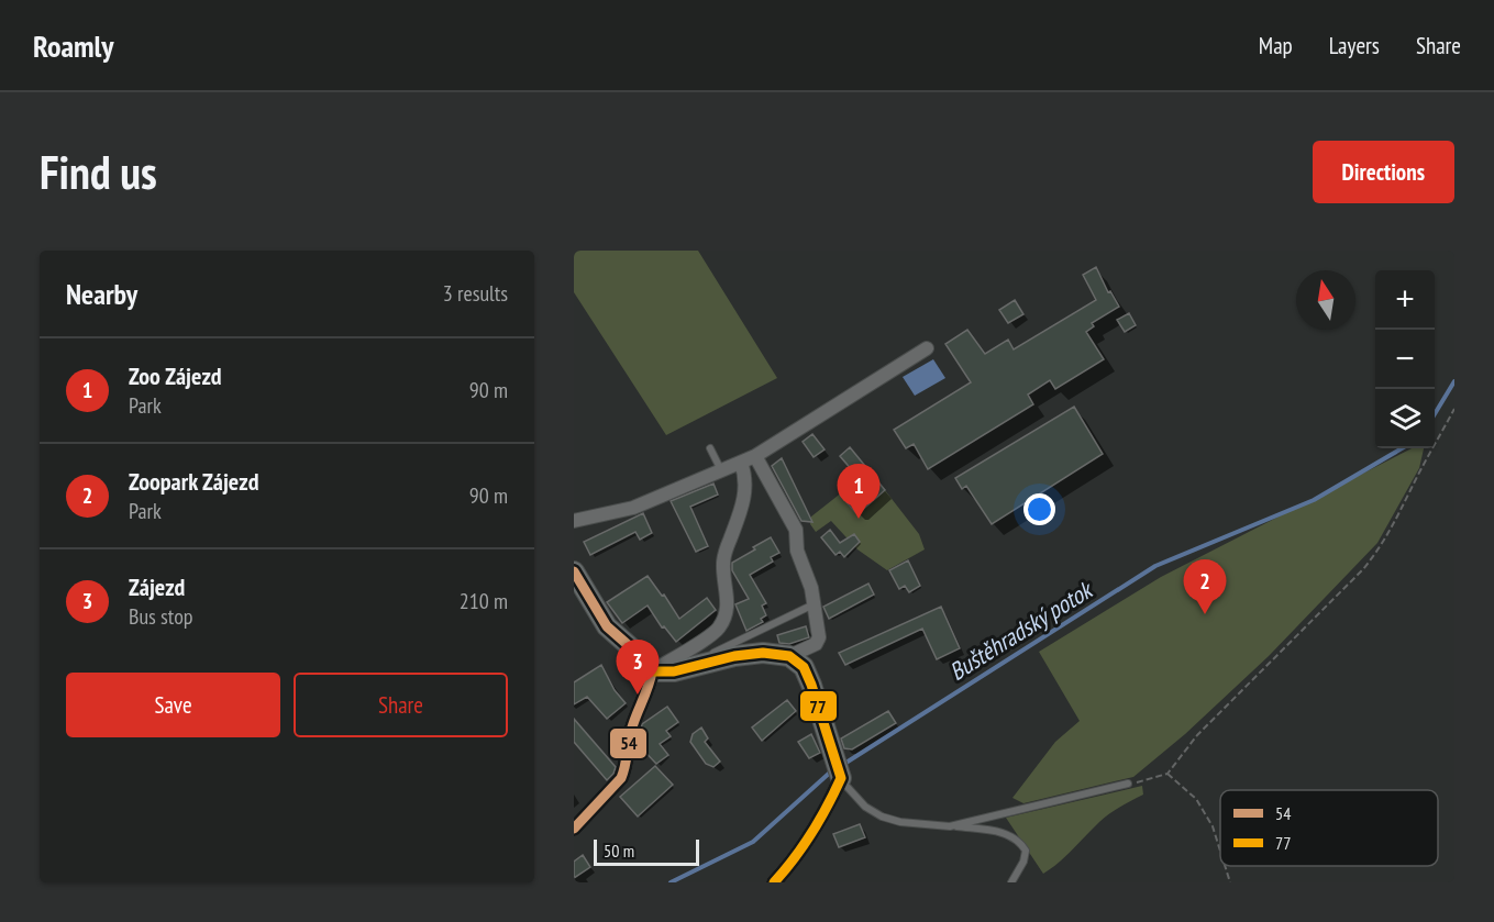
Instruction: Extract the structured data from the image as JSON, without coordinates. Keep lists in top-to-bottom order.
{
  "water": ["Buštěhradský potok"],
  "lines": ["transit line 54", "transit line 77"],
  "legend": ["54", "77"],
  "scale_bar": "50 m",
  "north": "top",
  "page": {
    "header": "Roamly",
    "nav": ["Map", "Layers", "Share"],
    "buttons": [
      "Directions",
      ["Save", "Share"]
    ],
    "title": "Find us",
    "heading": ["Nearby", "3 results"],
    "map_buttons": ["+", "−"],
    "list": [
      {
        "mark": "1",
        "name": "Zoo Zájezd",
        "note": "Park",
        "value": "90 m"
      },
      {
        "mark": "2",
        "name": "Zoopark Zájezd",
        "note": "Park",
        "value": "90 m"
      },
      {
        "mark": "3",
        "name": "Zájezd",
        "note": "Bus stop",
        "value": "210 m"
      }
    ],
    "pins": ["1", "2", "3"],
    "scale": "50 m"
  }
}
